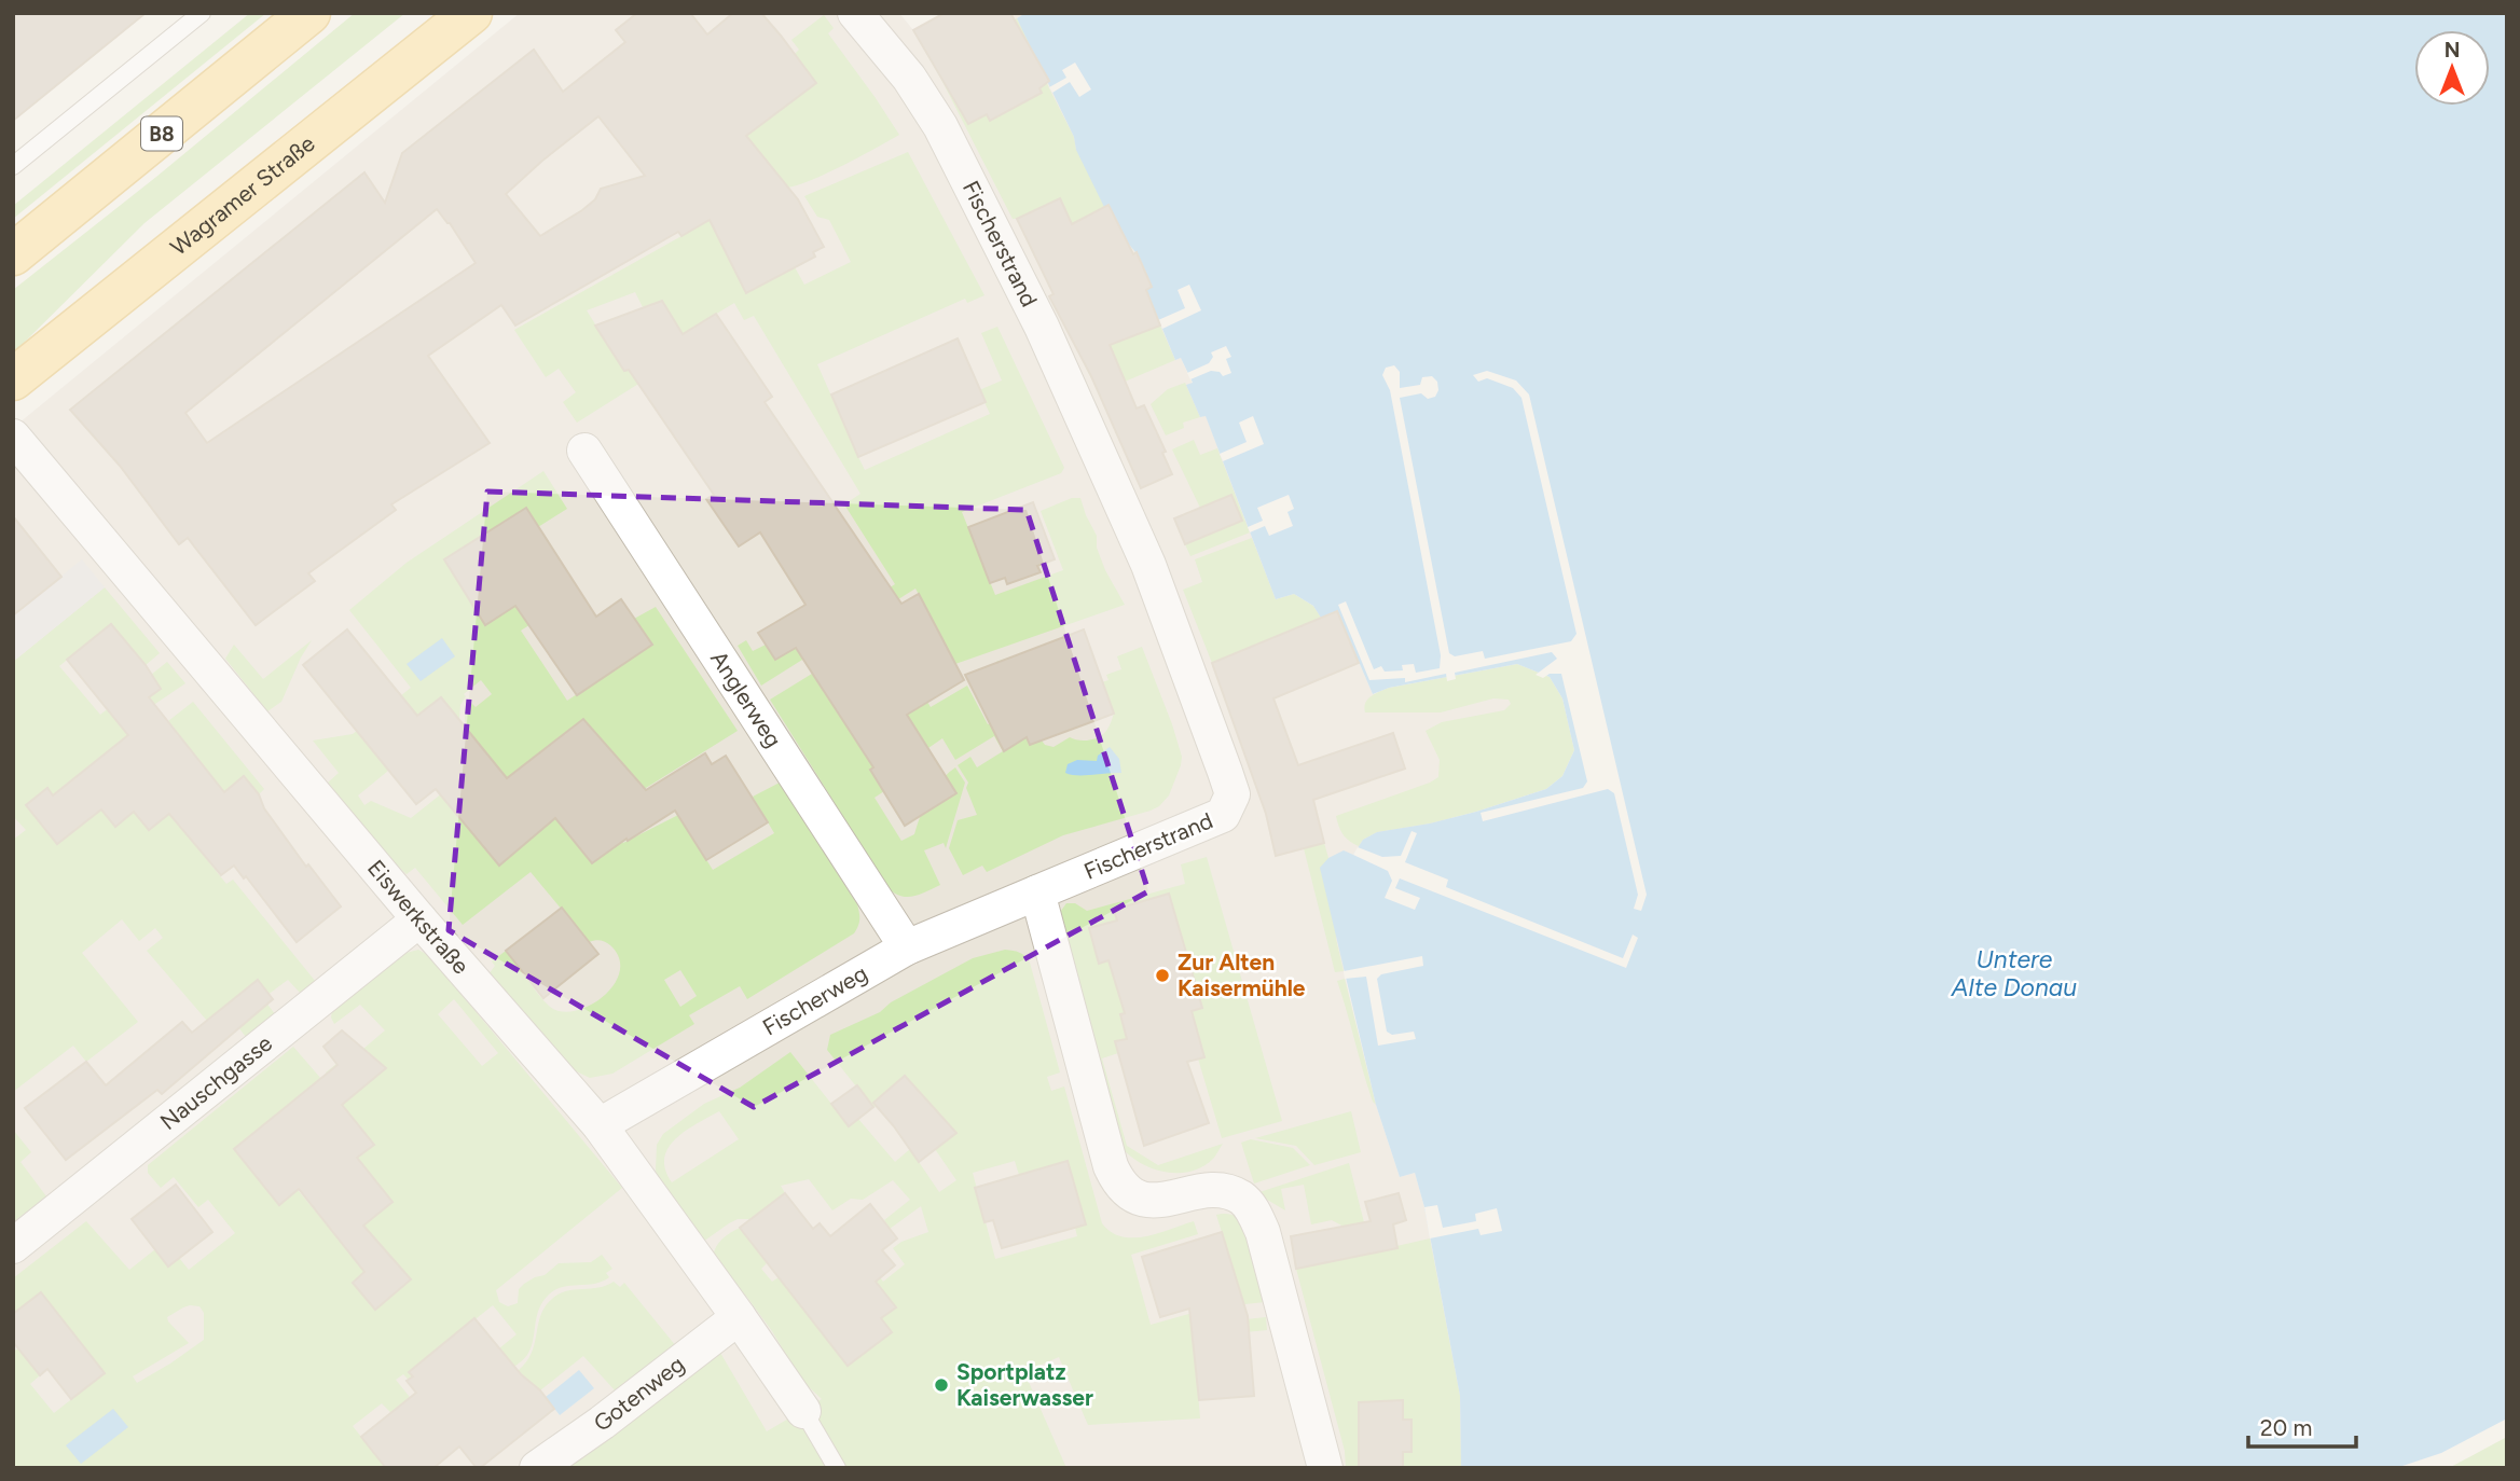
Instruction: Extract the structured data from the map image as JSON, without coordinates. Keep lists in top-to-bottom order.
{
  "streets": {
    "main road": ["B8", "Wagramer Straße"],
    "street": [
      "Fischerstrand",
      "Anglerweg",
      "Eiswerkstraße",
      "Fischerweg",
      "Nauschgasse",
      "Gotenweg"
    ]
  },
  "crossings": [
    ["Fischerstrand", "Fischerweg"],
    ["Anglerweg", "Fischerweg"],
    ["Eiswerkstraße", "Fischerweg"],
    ["Eiswerkstraße", "Nauschgasse"],
    ["Eiswerkstraße", "Gotenweg"]
  ],
  "water": ["Untere Alte Donau"],
  "places": ["Zur Alten Kaisermühle", "Sportplatz Kaiserwasser"],
  "scale_bar": "20 m",
  "north": "top"
}
